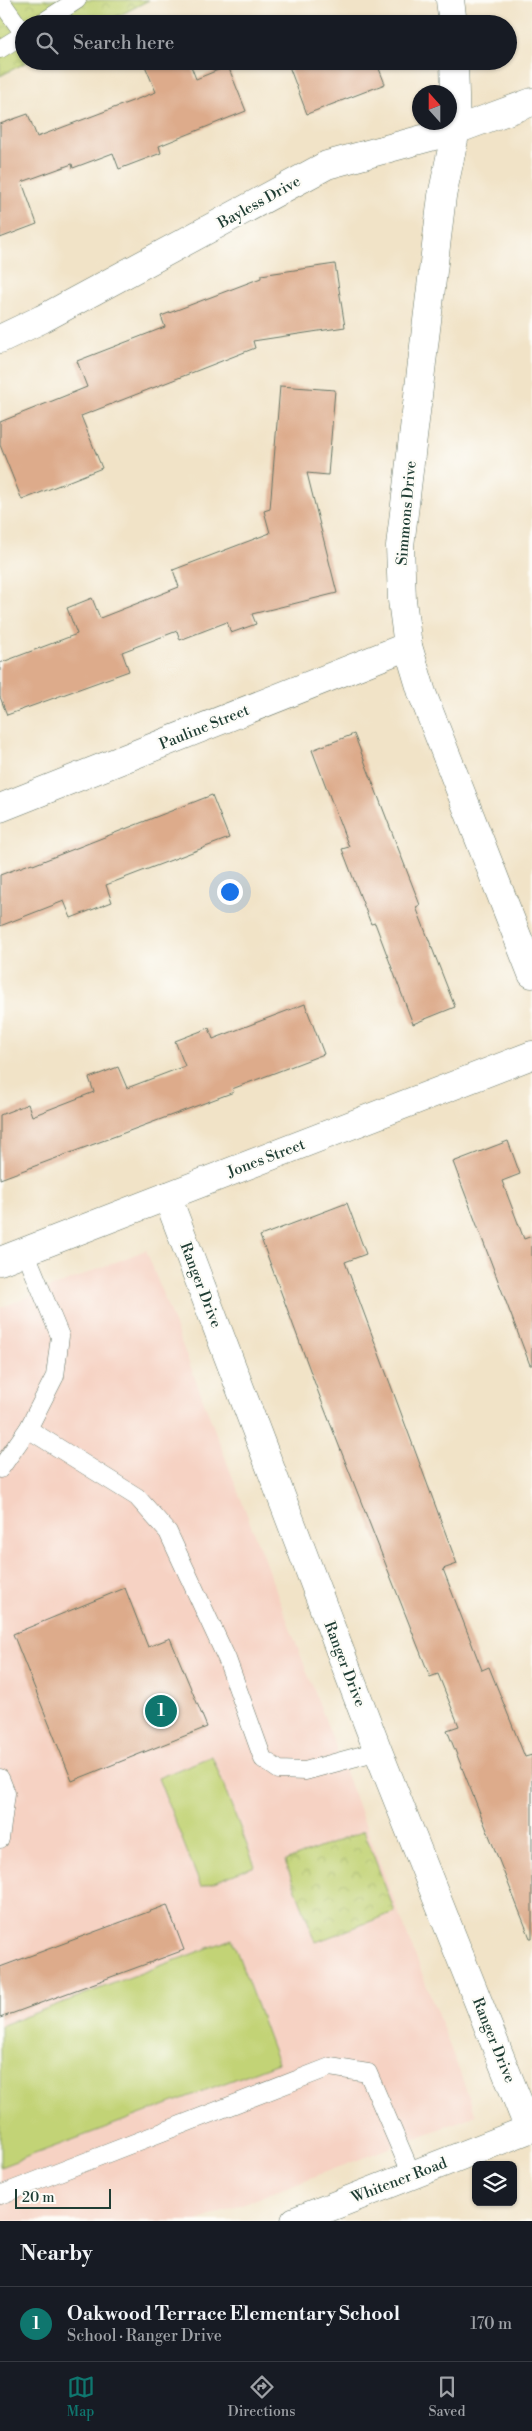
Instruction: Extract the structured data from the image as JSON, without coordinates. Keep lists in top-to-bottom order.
{
  "streets": {
    "street": [
      "Bayless Drive",
      "Simmons Drive",
      "Pauline Street",
      "Jones Street",
      "Ranger Drive",
      "Whitener Road"
    ]
  },
  "crossings": [
    ["Bayless Drive", "Simmons Drive"],
    ["Simmons Drive", "Pauline Street"],
    ["Jones Street", "Ranger Drive"],
    ["Ranger Drive", "Whitener Road"]
  ],
  "scale_bar": "20 m",
  "north": "top",
  "page": {
    "search": "Search here",
    "pins": "1",
    "scale": "20 m",
    "heading": "Nearby",
    "list": [
      {
        "mark": "1",
        "name": "Oakwood Terrace Elementary School",
        "note": "School · Ranger Drive",
        "value": "170 m"
      }
    ],
    "nav": ["Map", "Directions", "Saved"]
  }
}
